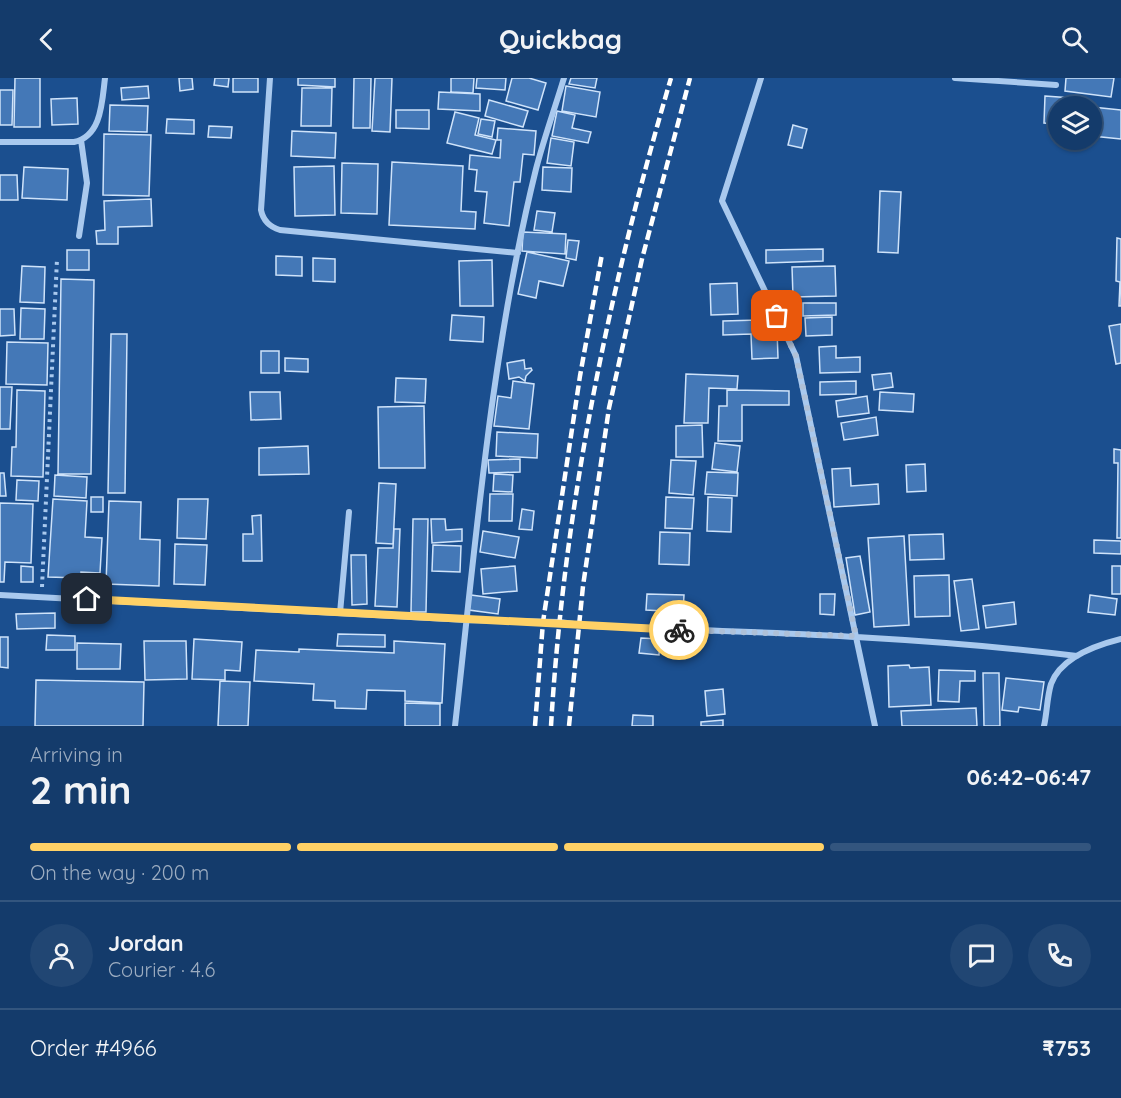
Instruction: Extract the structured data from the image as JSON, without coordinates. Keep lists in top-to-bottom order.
{
  "page": {
    "header": "Quickbag",
    "heading": ["2 min", "Arriving in", "06:42–06:47"],
    "panel": [
      "Jordan",
      "Courier · 4.6",
      "Order #4966",
      "₹753"
    ],
    "bar": "On the way · 200 m"
  }
}
